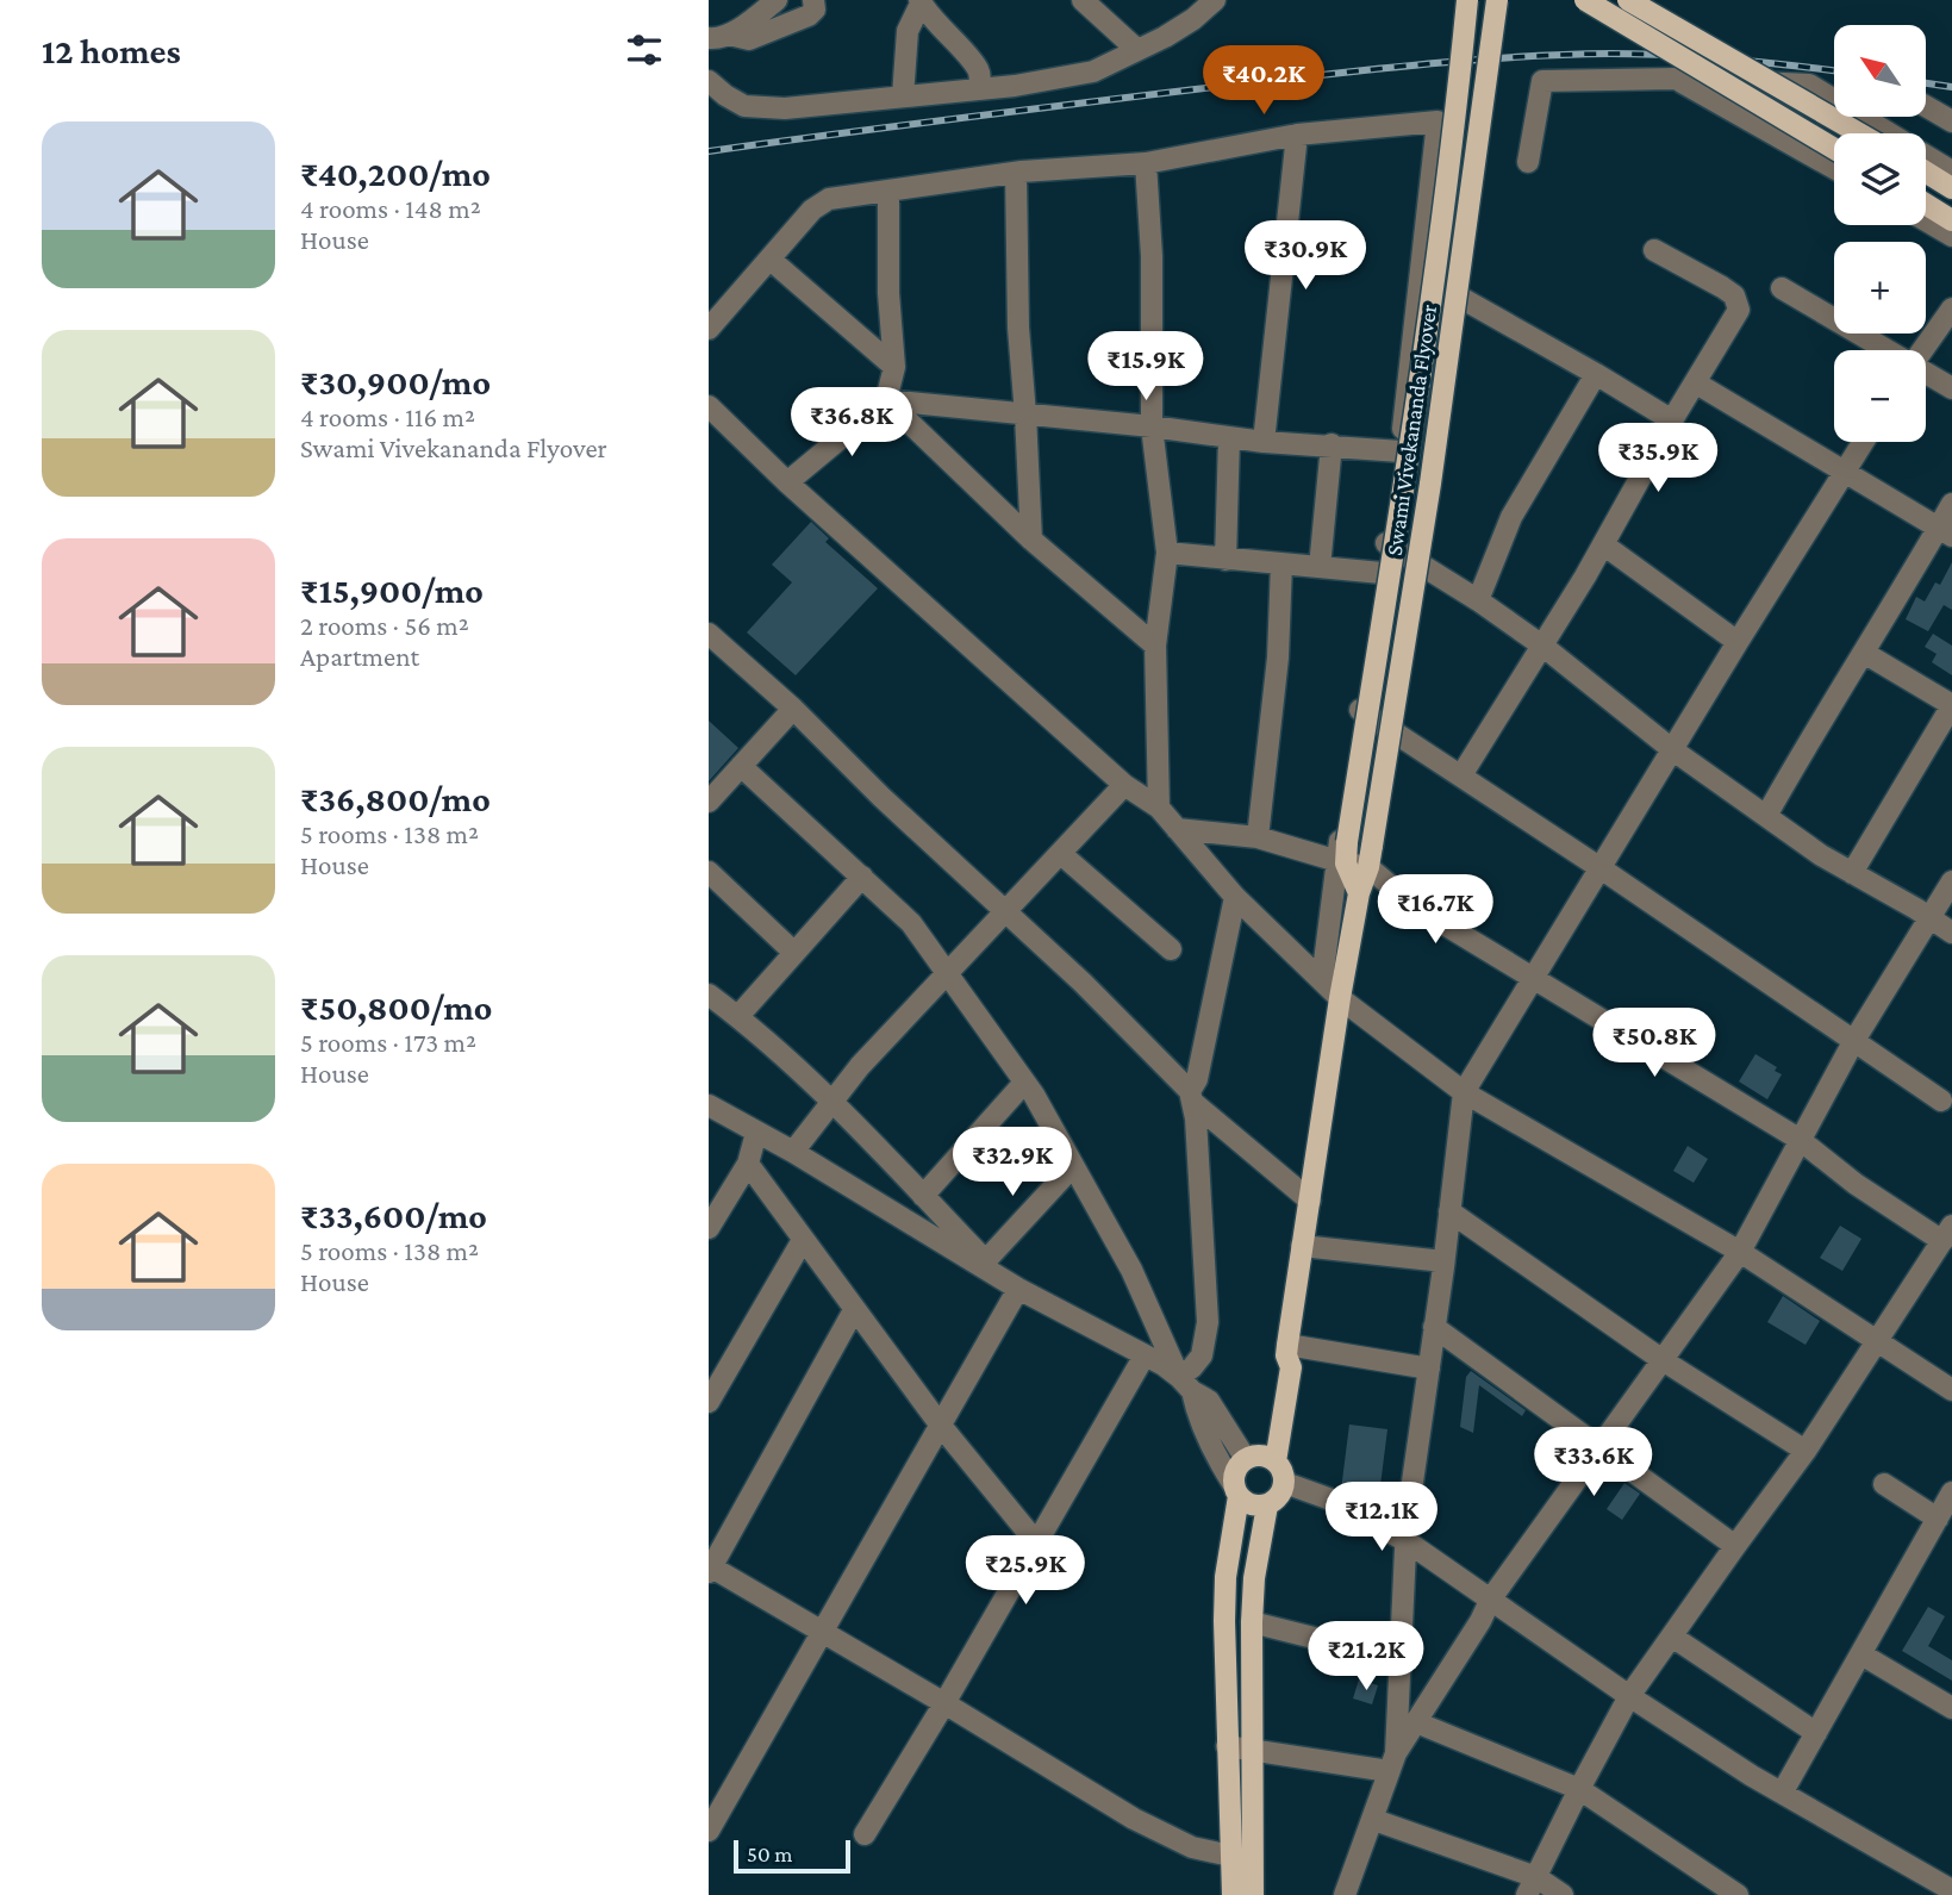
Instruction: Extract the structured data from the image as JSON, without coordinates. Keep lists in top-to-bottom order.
{
  "streets": {
    "main road": ["Swami Vivekananda Flyover"]
  },
  "scale_bar": "50 m",
  "north": "top left",
  "page": {
    "heading": "12 homes",
    "map_buttons": ["+", "−"],
    "price": [
      "₹40.2K",
      "₹30.9K",
      "₹15.9K",
      "₹36.8K",
      "₹35.9K",
      "₹16.7K",
      "₹50.8K",
      "₹32.9K",
      "₹33.6K",
      "₹12.1K",
      "₹25.9K",
      "₹21.2K"
    ],
    "list": [
      {
        "name": "₹40,200/mo",
        "note": "4 rooms · 148 m² · House"
      },
      {
        "name": "₹30,900/mo",
        "note": "4 rooms · 116 m² · Swami Vivekananda Flyover"
      },
      {
        "name": "₹15,900/mo",
        "note": "2 rooms · 56 m² · Apartment"
      },
      {
        "name": "₹36,800/mo",
        "note": "5 rooms · 138 m² · House"
      },
      {
        "name": "₹50,800/mo",
        "note": "5 rooms · 173 m² · House"
      },
      {
        "name": "₹33,600/mo",
        "note": "5 rooms · 138 m² · House"
      }
    ],
    "scale": "50 m"
  }
}
